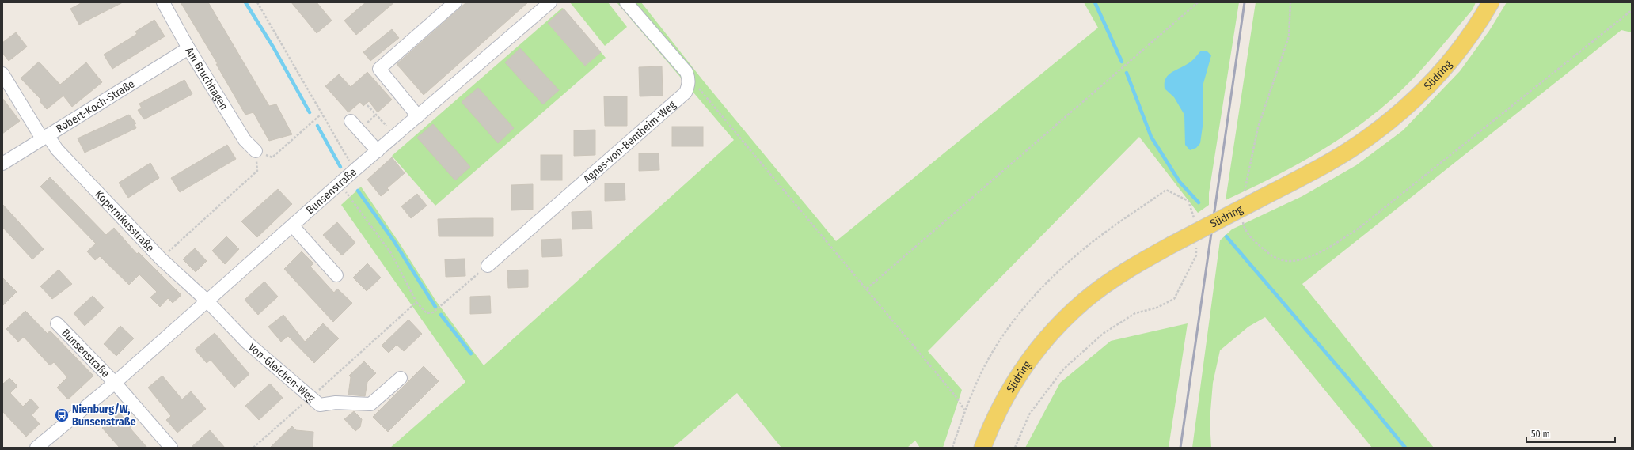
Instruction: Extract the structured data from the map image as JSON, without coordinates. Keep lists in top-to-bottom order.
{
  "streets": {
    "main road": ["Südring"],
    "street": [
      "Am Bruchhagen",
      "Robert-Koch-Straße",
      "Agnes-von-Bentheim-Weg",
      "Bunsenstraße",
      "Kopernikusstraße",
      "Von-Gleichen-Weg"
    ]
  },
  "crossings": [
    ["Am Bruchhagen", "Robert-Koch-Straße"],
    ["Robert-Koch-Straße", "Kopernikusstraße"],
    ["Bunsenstraße", "Kopernikusstraße"],
    ["Bunsenstraße", "Von-Gleichen-Weg"],
    ["Kopernikusstraße", "Von-Gleichen-Weg"]
  ],
  "places": {
    "bus stop": ["Nienburg/W, Bunsenstraße"]
  },
  "scale_bar": "50 m"
}
